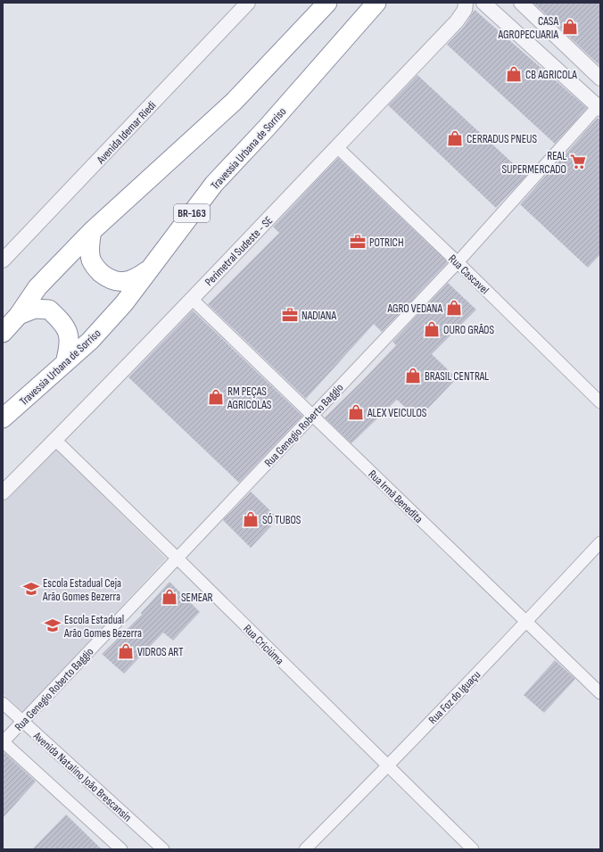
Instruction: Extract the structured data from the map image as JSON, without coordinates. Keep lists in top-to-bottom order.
{
  "streets": {
    "highway": ["Travessia Urbana de Sorriso", "BR-163"],
    "street": [
      "Avenida Idemar Riedi",
      "Perimetral Sudeste - SE",
      "Rua Cascavel",
      "Rua Genegio Roberto Baggio",
      "Rua Irmã Benedita",
      "Rua Criciúma",
      "Rua Foz do Iguaçu",
      "Avenida Natalino João Brescansin"
    ]
  },
  "crossings": [
    ["Perimetral Sudeste - SE", "Rua Cascavel"],
    ["Perimetral Sudeste - SE", "Rua Irmã Benedita"],
    ["Perimetral Sudeste - SE", "Rua Criciúma"],
    ["Rua Cascavel", "Rua Genegio Roberto Baggio"],
    ["Rua Genegio Roberto Baggio", "Rua Irmã Benedita"],
    ["Rua Genegio Roberto Baggio", "Rua Criciúma"],
    ["Rua Genegio Roberto Baggio", "Avenida Natalino João Brescansin"],
    ["Rua Irmã Benedita", "Rua Foz do Iguaçu"],
    ["Rua Criciúma", "Rua Foz do Iguaçu"]
  ],
  "places": {
    "shop": [
      "CASA AGROPECUARIA",
      "CB AGRICOLA",
      "CERRADUS PNEUS",
      "AGRO VEDANA",
      "OURO GRÃOS",
      "BRASIL CENTRAL",
      "RM PEÇAS AGRICOLAS",
      "ALEX VEICULOS",
      "SÓ TUBOS",
      "SEMEAR",
      "VIDROS ART"
    ],
    "supermarket": ["REAL SUPERMERCADO"],
    "office": ["POTRICH", "NADIANA"],
    "school or university": ["Escola Estadual Ceja Arão Gomes Bezerra", "Escola Estadual Arão Gomes Bezerra"]
  }
}
